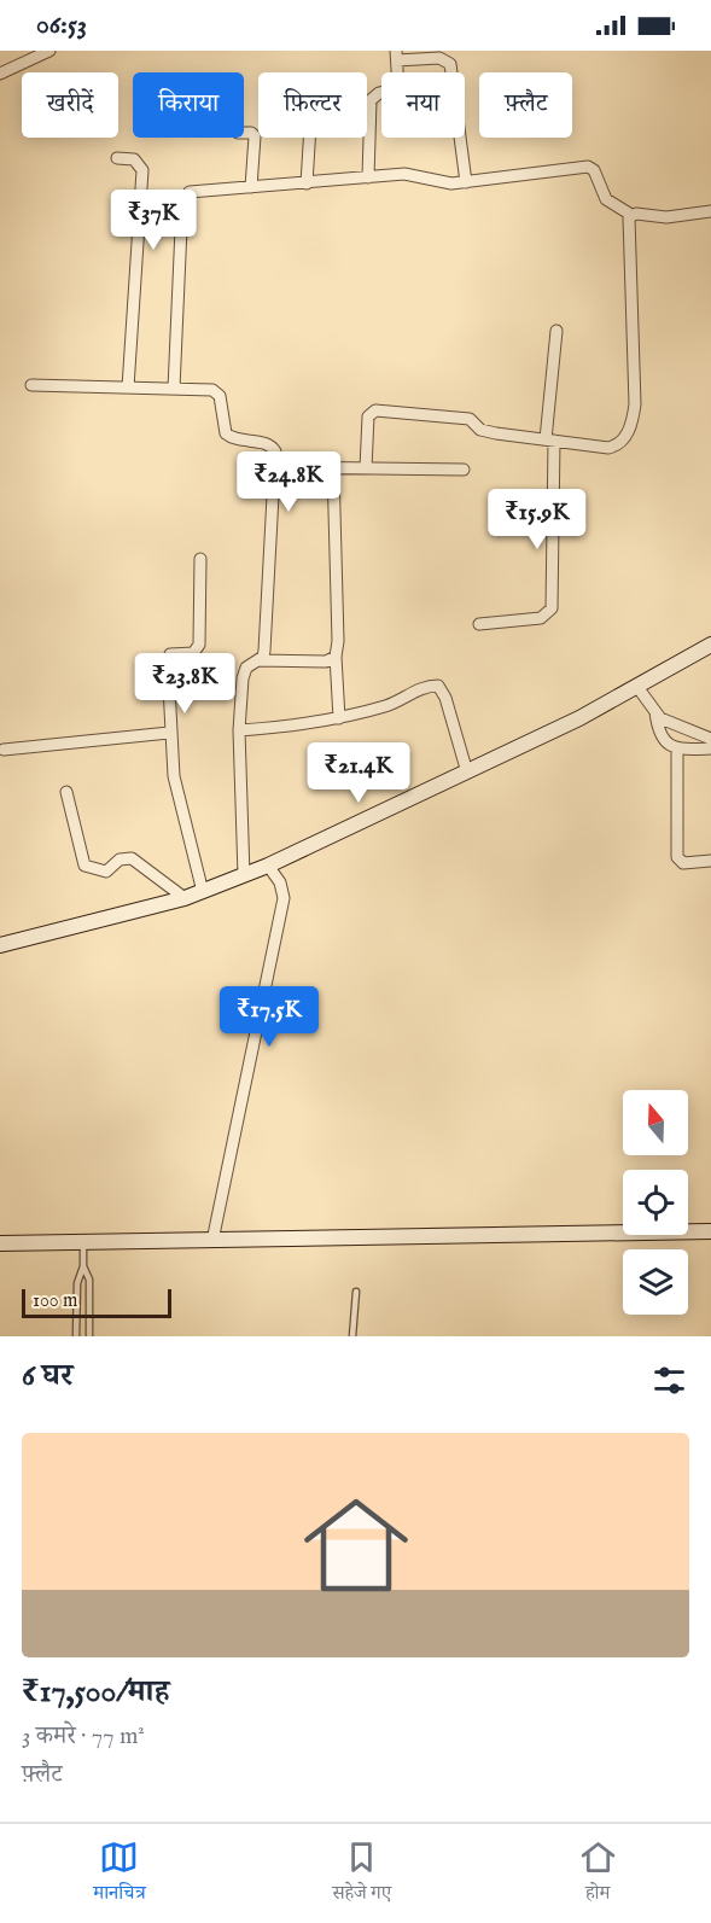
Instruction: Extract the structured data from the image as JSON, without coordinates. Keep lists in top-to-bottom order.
{
  "scale_bar": "100 m",
  "north": "top",
  "page": {
    "status": "06:53",
    "chip": [
      "खरीदें",
      "किराया",
      "फ़िल्टर",
      "नया",
      "फ़्लैट"
    ],
    "price": [
      "₹37K",
      "₹24.8K",
      "₹15.9K",
      "₹23.8K",
      "₹21.4K",
      "₹17.5K"
    ],
    "scale": "100 m",
    "heading": "6 घर",
    "list": [
      {
        "name": "₹17,500/माह",
        "note": "3 कमरे · 77 m² · फ़्लैट"
      }
    ],
    "tabs": ["मानचित्र", "सहेजे गए", "होम"]
  }
}
